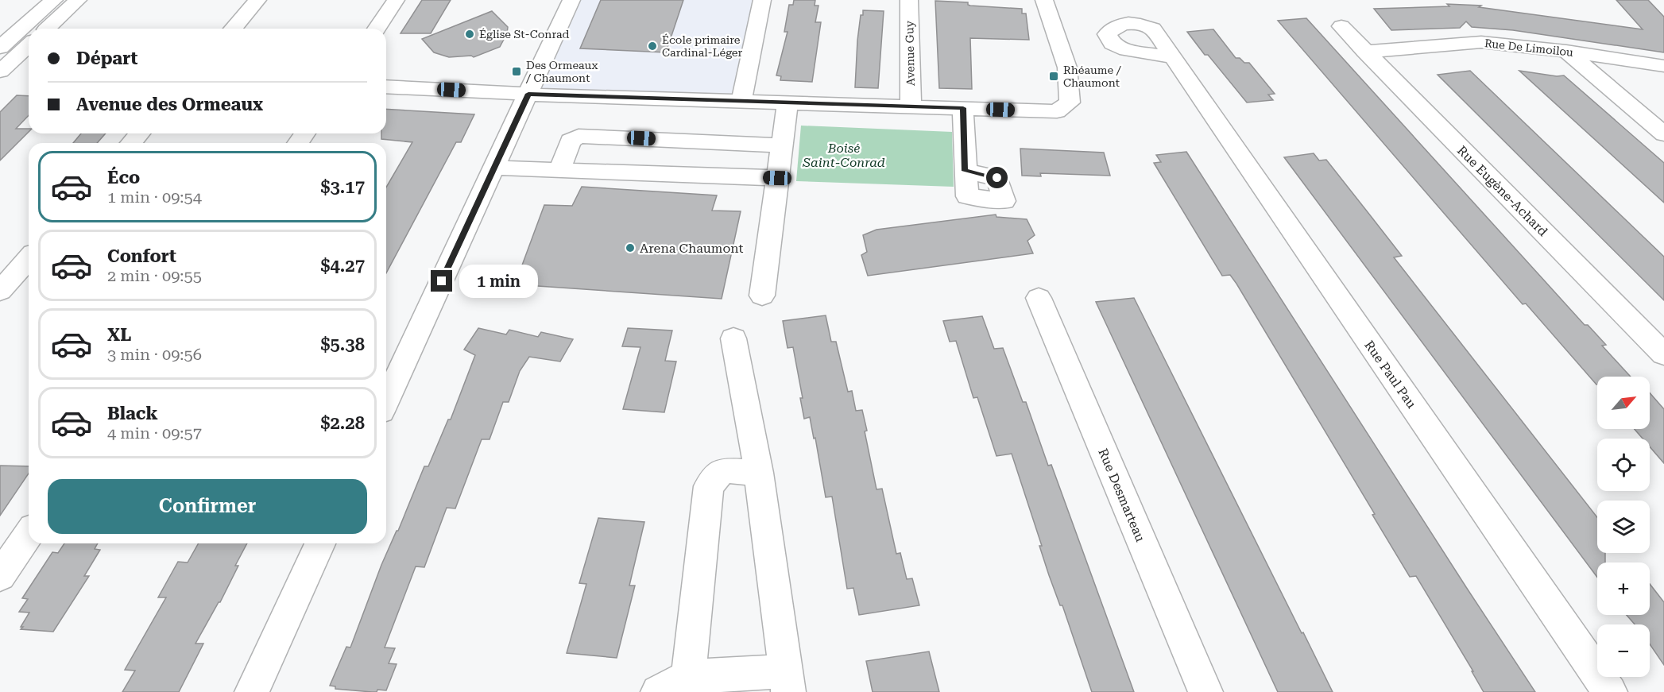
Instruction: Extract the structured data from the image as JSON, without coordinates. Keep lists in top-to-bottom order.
{
  "streets": {
    "street": [
      "Rue De Limoilou",
      "Avenue Guy",
      "Rue Eugène-Achard",
      "Rue Paul Pau",
      "Rue Desmarteau"
    ]
  },
  "crossings": [
    ["Rue De Limoilou", "Rue Eugène-Achard"]
  ],
  "parks": ["Boisé Saint-Conrad"],
  "places": {
    "other": ["Église St-Conrad", "École primaire Cardinal-Léger", "Arena Chaumont"],
    "transit": ["Des Ormeaux / Chaumont", "Rhéaume / Chaumont"]
  },
  "north": "top right",
  "page": {
    "banner": ["Départ", "Avenue des Ormeaux"],
    "list": [
      {
        "name": "Éco",
        "note": "1 min · 09:54",
        "value": "$3.17"
      },
      {
        "name": "Confort",
        "note": "2 min · 09:55",
        "value": "$4.27"
      },
      {
        "name": "XL",
        "note": "3 min · 09:56",
        "value": "$5.38"
      },
      {
        "name": "Black",
        "note": "4 min · 09:57",
        "value": "$2.28"
      }
    ],
    "bubble": "1 min",
    "map_buttons": ["+", "−"],
    "buttons": "Confirmer"
  }
}
